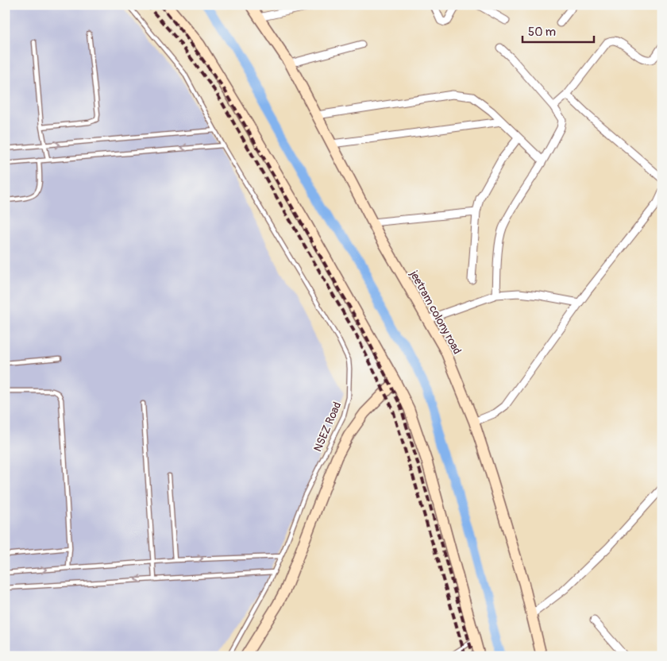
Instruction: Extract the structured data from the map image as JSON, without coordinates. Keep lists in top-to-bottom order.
{
  "streets": {
    "street": ["jeetram colony road"],
    "lane": ["NSEZ Road"]
  },
  "scale_bar": "50 m"
}
